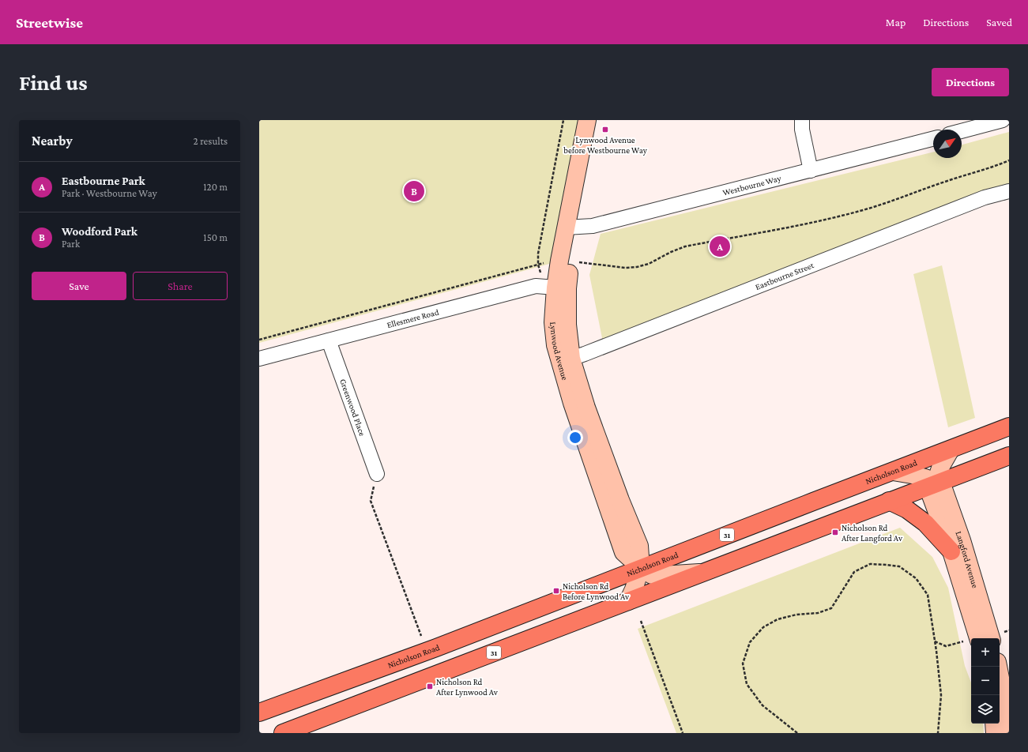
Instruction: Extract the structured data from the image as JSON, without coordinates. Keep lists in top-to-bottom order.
{
  "streets": {
    "main road": ["Nicholson Road", "31"],
    "street": [
      "Westbourne Way",
      "Eastbourne Street",
      "Ellesmere Road",
      "Lynwood Avenue",
      "Greenwood Place",
      "Langford Avenue"
    ]
  },
  "crossings": [
    ["Westbourne Way", "Lynwood Avenue"],
    ["Eastbourne Street", "Lynwood Avenue"],
    ["Ellesmere Road", "Lynwood Avenue"],
    ["Ellesmere Road", "Greenwood Place"],
    ["Lynwood Avenue", "Nicholson Road"],
    ["Lynwood Avenue", "31"],
    ["Nicholson Road", "Langford Avenue"],
    ["31", "Langford Avenue"]
  ],
  "places": {
    "transit": [
      "Lynwood Avenue before Westbourne Way",
      "Nicholson Rd After Langford Av",
      "Nicholson Rd Before Lynwood Av",
      "Nicholson Rd After Lynwood Av"
    ]
  },
  "north": "top right",
  "page": {
    "header": "Streetwise",
    "nav": ["Map", "Directions", "Saved"],
    "buttons": [
      "Directions",
      ["Save", "Share"]
    ],
    "title": "Find us",
    "heading": ["Nearby", "2 results"],
    "list": [
      {
        "mark": "A",
        "name": "Eastbourne Park",
        "note": "Park · Westbourne Way",
        "value": "120 m"
      },
      {
        "mark": "B",
        "name": "Woodford Park",
        "note": "Park",
        "value": "150 m"
      }
    ],
    "pins": ["B", "A"],
    "map_buttons": ["+", "−"]
  }
}
